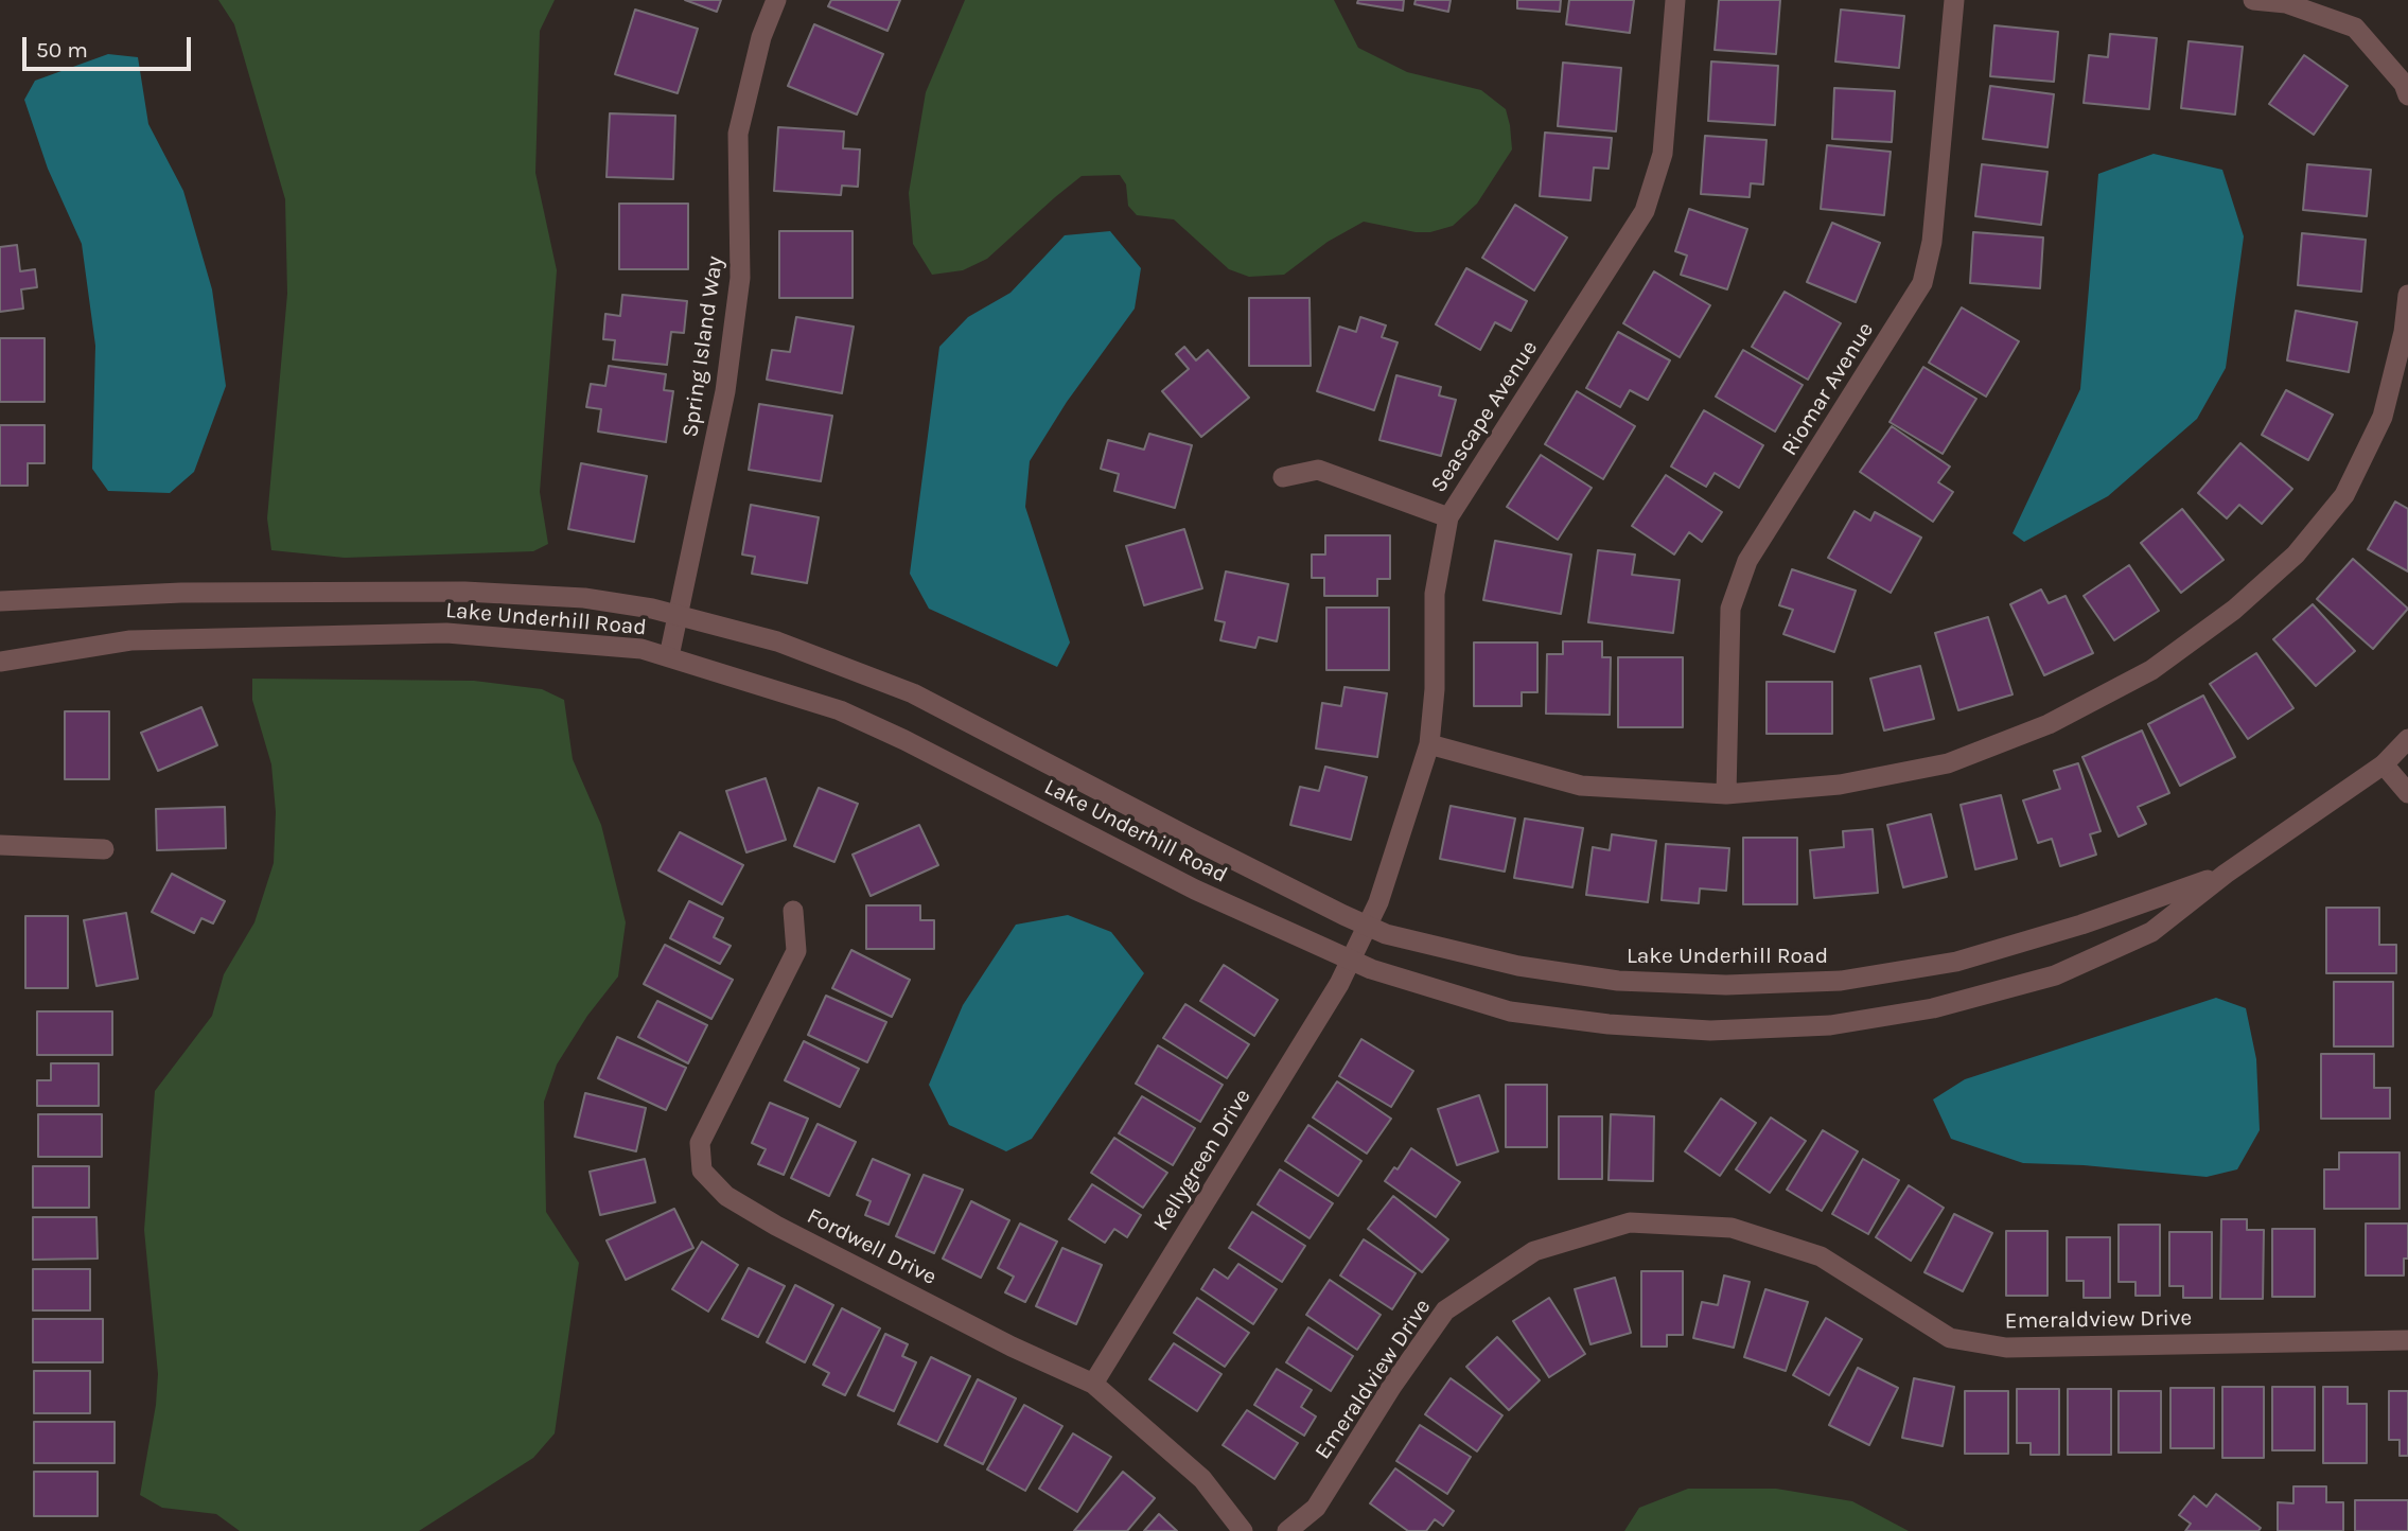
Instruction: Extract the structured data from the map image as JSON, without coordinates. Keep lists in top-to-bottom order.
{
  "streets": {
    "street": [
      "Spring Island Way",
      "Riomar Avenue",
      "Seascape Avenue",
      "Lake Underhill Road",
      "Kellygreen Drive",
      "Fordwell Drive",
      "Emeraldview Drive"
    ]
  },
  "crossings": [
    ["Spring Island Way", "Lake Underhill Road"],
    ["Seascape Avenue", "Lake Underhill Road"],
    ["Seascape Avenue", "Kellygreen Drive"],
    ["Lake Underhill Road", "Kellygreen Drive"],
    ["Kellygreen Drive", "Fordwell Drive"]
  ],
  "scale_bar": "50 m"
}
